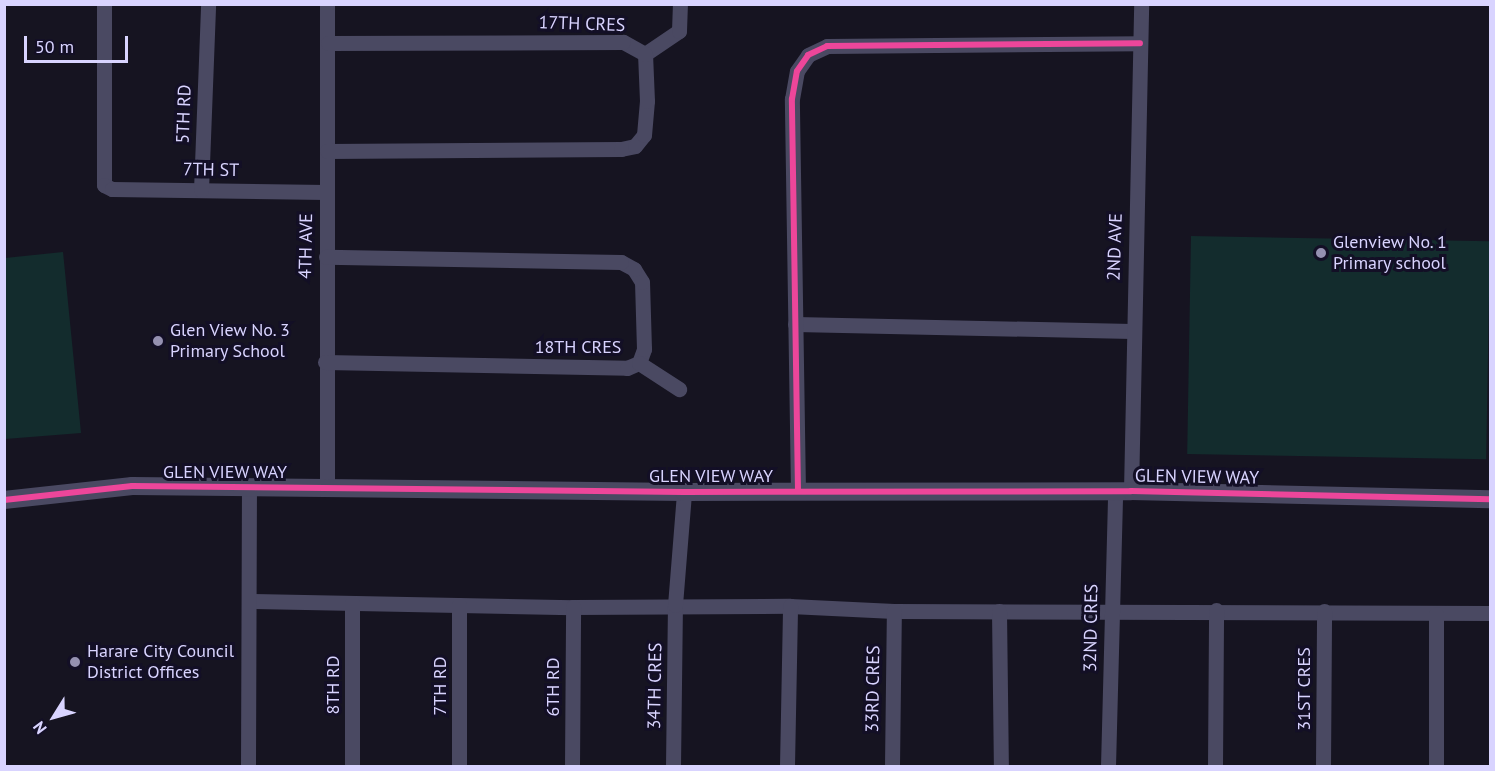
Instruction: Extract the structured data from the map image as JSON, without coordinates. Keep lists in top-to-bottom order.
{
  "streets": {
    "street": [
      "17TH CRES",
      "5TH RD",
      "7TH ST",
      "4TH AVE",
      "2ND AVE",
      "18TH CRES",
      "GLEN VIEW WAY",
      "32ND CRES",
      "8TH RD",
      "7TH RD",
      "34TH CRES",
      "6TH RD",
      "33RD CRES",
      "31ST CRES"
    ]
  },
  "crossings": [
    ["17TH CRES", "4TH AVE"],
    ["5TH RD", "7TH ST"],
    ["7TH ST", "4TH AVE"],
    ["4TH AVE", "18TH CRES"],
    ["4TH AVE", "GLEN VIEW WAY"],
    ["2ND AVE", "GLEN VIEW WAY"],
    ["2ND AVE", "32ND CRES"],
    ["GLEN VIEW WAY", "32ND CRES"],
    ["GLEN VIEW WAY", "34TH CRES"]
  ],
  "places": ["Glenview No. 1 Primary school", "Glen View No. 3 Primary School", "Harare City Council District Offices"],
  "scale_bar": "50 m",
  "north": "bottom left"
}
